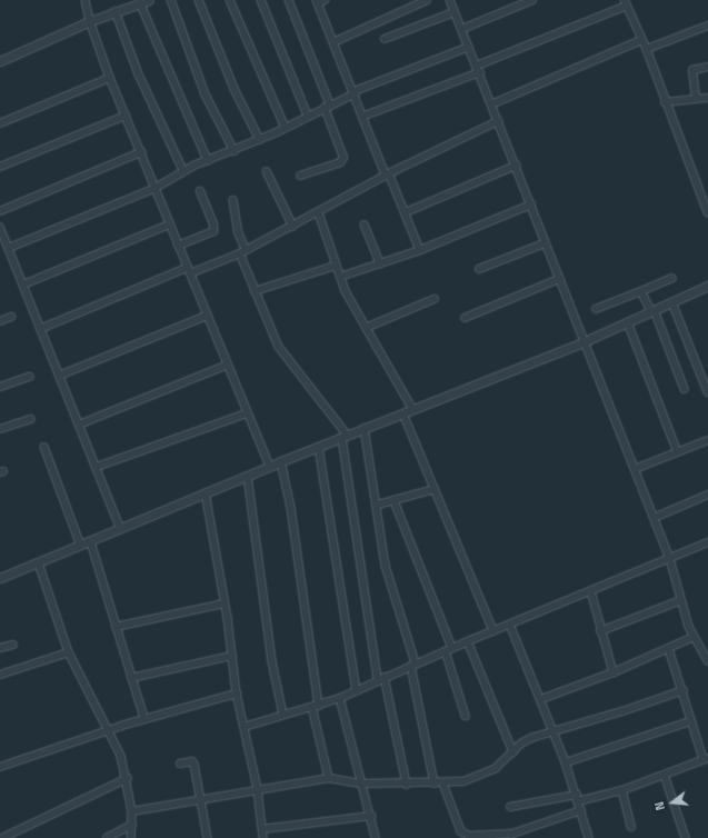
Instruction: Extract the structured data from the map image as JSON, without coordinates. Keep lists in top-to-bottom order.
{
  "north": "left"
}
